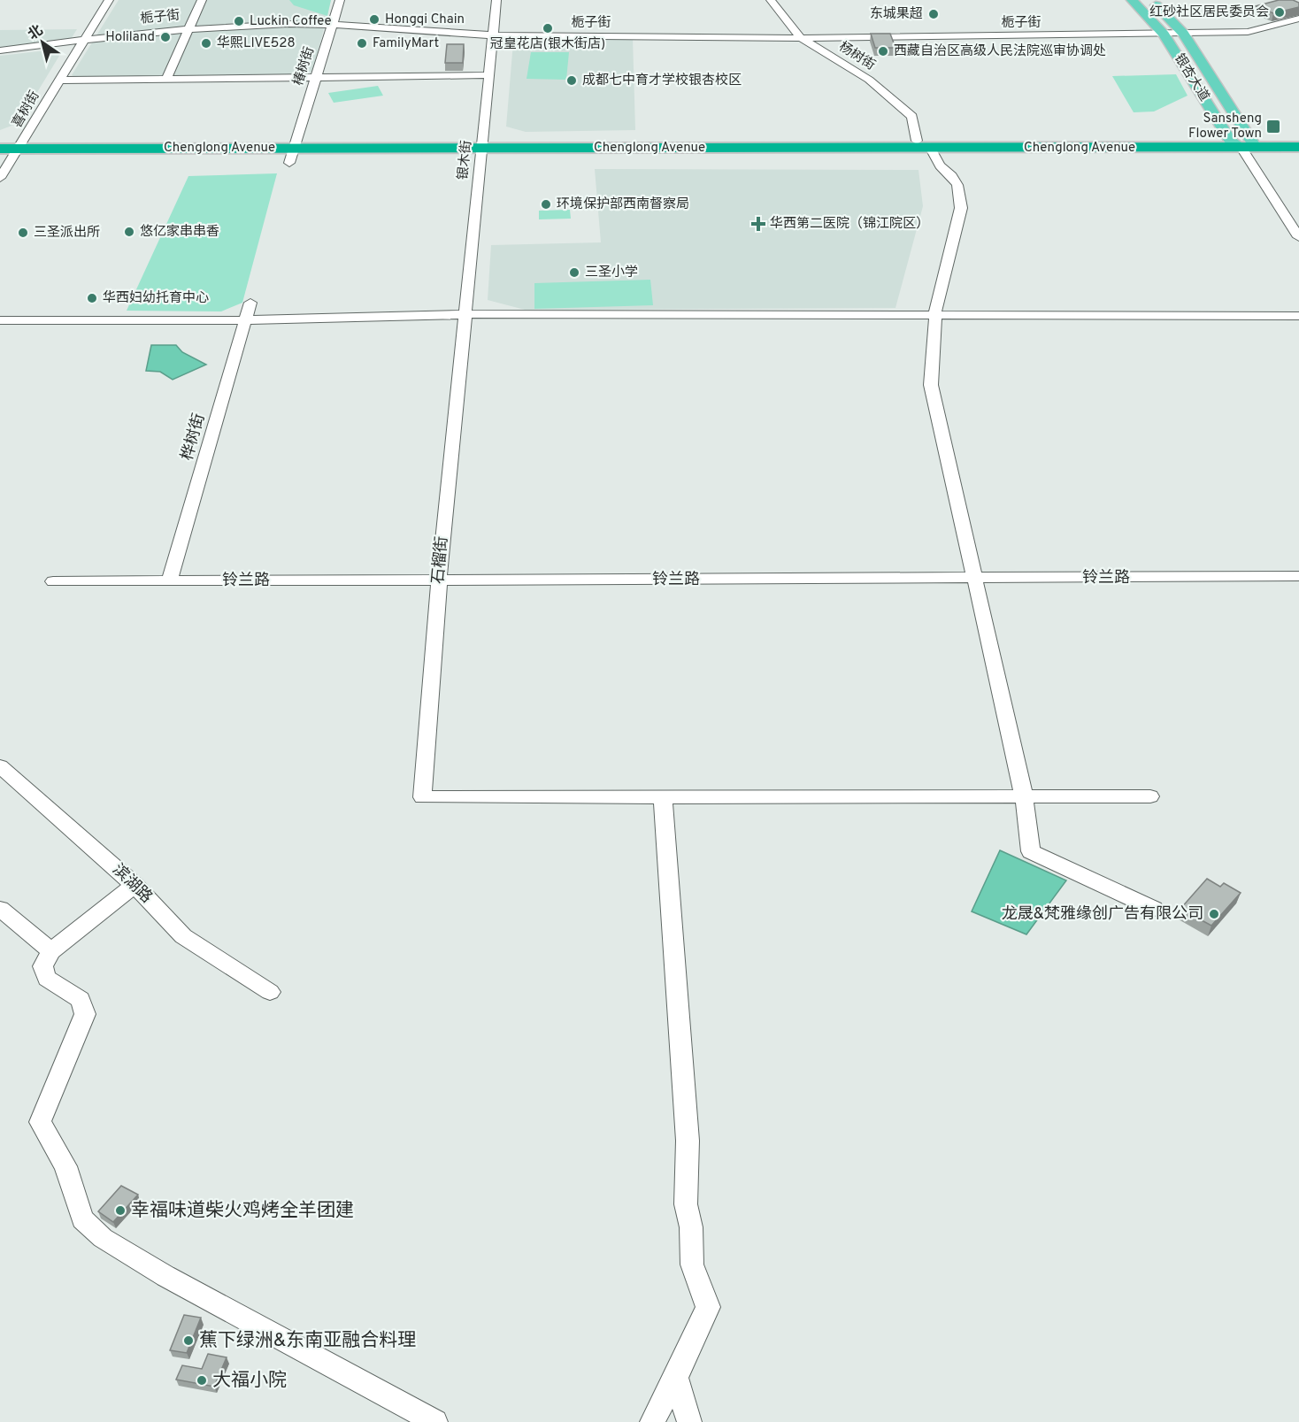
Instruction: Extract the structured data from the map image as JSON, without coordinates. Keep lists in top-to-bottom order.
{
  "streets": {
    "highway": ["Chenglong Avenue"],
    "main road": ["银杏大道"],
    "street": [
      "栀子街",
      "杨树街",
      "椿树街",
      "喜树街",
      "银木街",
      "桦树街",
      "石榴街",
      "铃兰路",
      "滨湖路"
    ]
  },
  "crossings": [
    ["栀子街", "杨树街"],
    ["栀子街", "椿树街"],
    ["栀子街", "银杏大道"],
    ["栀子街", "喜树街"],
    ["栀子街", "银木街"],
    ["杨树街", "Chenglong Avenue"],
    ["椿树街", "Chenglong Avenue"],
    ["银杏大道", "Chenglong Avenue"],
    ["喜树街", "Chenglong Avenue"],
    ["Chenglong Avenue", "银木街"],
    ["银木街", "石榴街"],
    ["桦树街", "铃兰路"],
    ["石榴街", "铃兰路"]
  ],
  "places": {
    "other": [
      "红砂社区居民委员会",
      "东城果超",
      "Hongqi Chain",
      "Luckin Coffee",
      "冠皇花店(银木街店)",
      "Holiland",
      "华熙LIVE·528",
      "FamilyMart",
      "西藏自治区高级人民法院巡审协调处",
      "成都七中育才学校银杏校区",
      "环境保护部西南督察局",
      "悠亿家串串香",
      "三圣派出所",
      "三圣小学",
      "华西妇幼托育中心",
      "龙晟&梵雅缘创广告有限公司",
      "幸福味道·柴火鸡·烤全羊·团建",
      "蕉下绿洲&东南亚融合料理",
      "大福小院"
    ],
    "transit": ["Sansheng Flower Town"],
    "health": ["华西第二医院（锦江院区）"]
  },
  "north": "top left"
}
